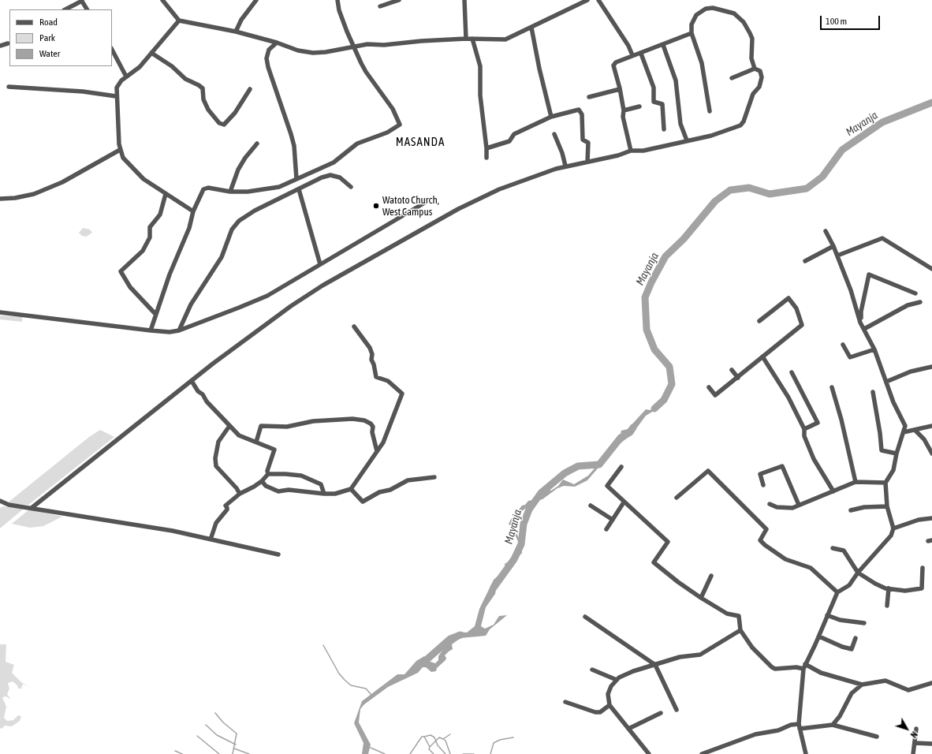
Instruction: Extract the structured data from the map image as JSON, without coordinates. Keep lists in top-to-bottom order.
{
  "districts": ["MASANDA"],
  "water": ["Mayanja"],
  "places": ["Watoto Church, West Campus"],
  "legend": ["Road", "Park", "Water"],
  "scale_bar": "100 m",
  "north": "bottom right"
}
